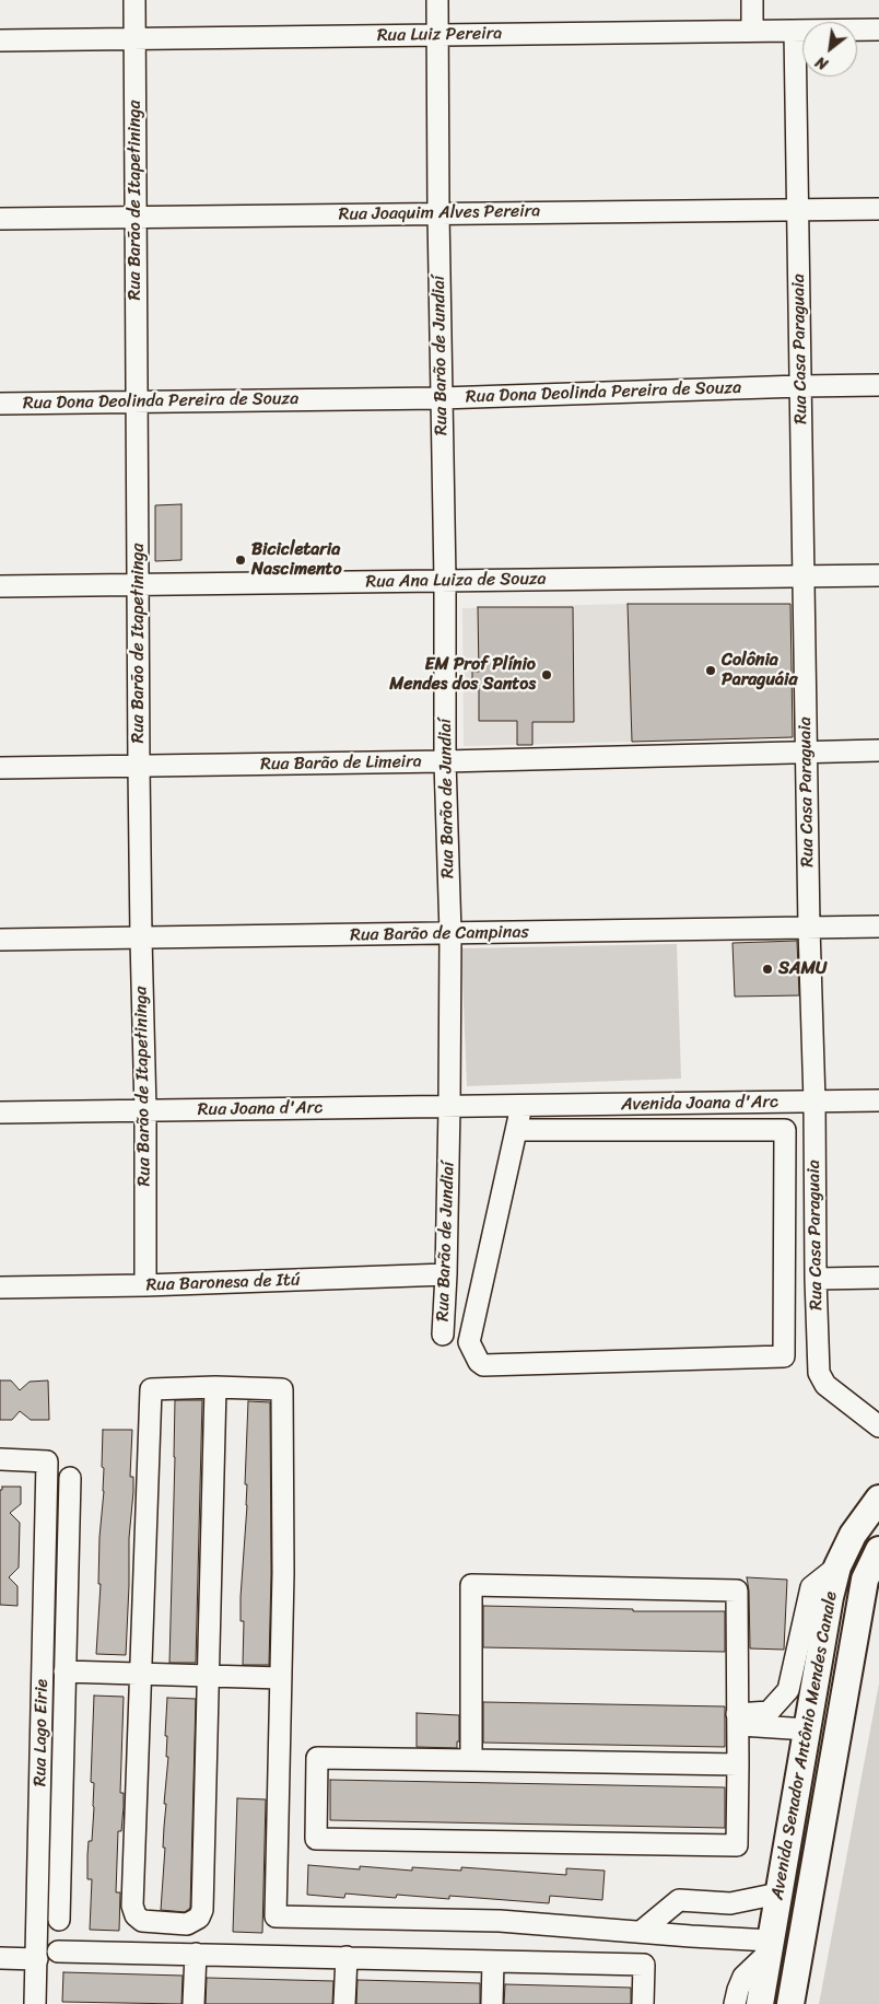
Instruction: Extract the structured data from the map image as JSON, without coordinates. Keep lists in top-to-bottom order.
{
  "streets": {
    "main road": ["Avenida Senador Antônio Mendes Canale"],
    "street": [
      "Rua Luiz Pereira",
      "Rua Barão de Itapetininga",
      "Rua Joaquim Alves Pereira",
      "Rua Casa Paraguaia",
      "Rua Barão de Jundiaí",
      "Rua Dona Deolinda Pereira de Souza",
      "Rua Ana Luiza de Souza",
      "Rua Barão de Limeira",
      "Rua Barão de Campinas",
      "Avenida Joana d'Arc",
      "Rua Joana d'Arc",
      "Rua Baronesa de Itú",
      "Rua Lago Eirie"
    ]
  },
  "crossings": [
    ["Rua Luiz Pereira", "Rua Barão de Itapetininga"],
    ["Rua Luiz Pereira", "Rua Casa Paraguaia"],
    ["Rua Luiz Pereira", "Rua Barão de Jundiaí"],
    ["Rua Barão de Itapetininga", "Rua Joaquim Alves Pereira"],
    ["Rua Barão de Itapetininga", "Rua Dona Deolinda Pereira de Souza"],
    ["Rua Barão de Itapetininga", "Rua Ana Luiza de Souza"],
    ["Rua Barão de Itapetininga", "Rua Barão de Limeira"],
    ["Rua Barão de Itapetininga", "Rua Barão de Campinas"],
    ["Rua Barão de Itapetininga", "Rua Joana d'Arc"],
    ["Rua Barão de Itapetininga", "Rua Baronesa de Itú"],
    ["Rua Joaquim Alves Pereira", "Rua Casa Paraguaia"],
    ["Rua Joaquim Alves Pereira", "Rua Barão de Jundiaí"],
    ["Rua Casa Paraguaia", "Rua Dona Deolinda Pereira de Souza"],
    ["Rua Casa Paraguaia", "Rua Ana Luiza de Souza"],
    ["Rua Casa Paraguaia", "Rua Barão de Limeira"],
    ["Rua Casa Paraguaia", "Rua Barão de Campinas"],
    ["Rua Casa Paraguaia", "Avenida Joana d'Arc"],
    ["Rua Barão de Jundiaí", "Rua Dona Deolinda Pereira de Souza"],
    ["Rua Barão de Jundiaí", "Rua Ana Luiza de Souza"],
    ["Rua Barão de Jundiaí", "Rua Barão de Limeira"],
    ["Rua Barão de Jundiaí", "Rua Barão de Campinas"],
    ["Rua Barão de Jundiaí", "Rua Joana d'Arc"],
    ["Rua Barão de Jundiaí", "Rua Baronesa de Itú"],
    ["Avenida Joana d'Arc", "Rua Joana d'Arc"]
  ],
  "places": [
    "Bicicletaria Nascimento",
    "Colônia Paraguáia",
    "EM Prof Plínio Mendes dos Santos",
    "SAMU"
  ],
  "north": "bottom left"
}
